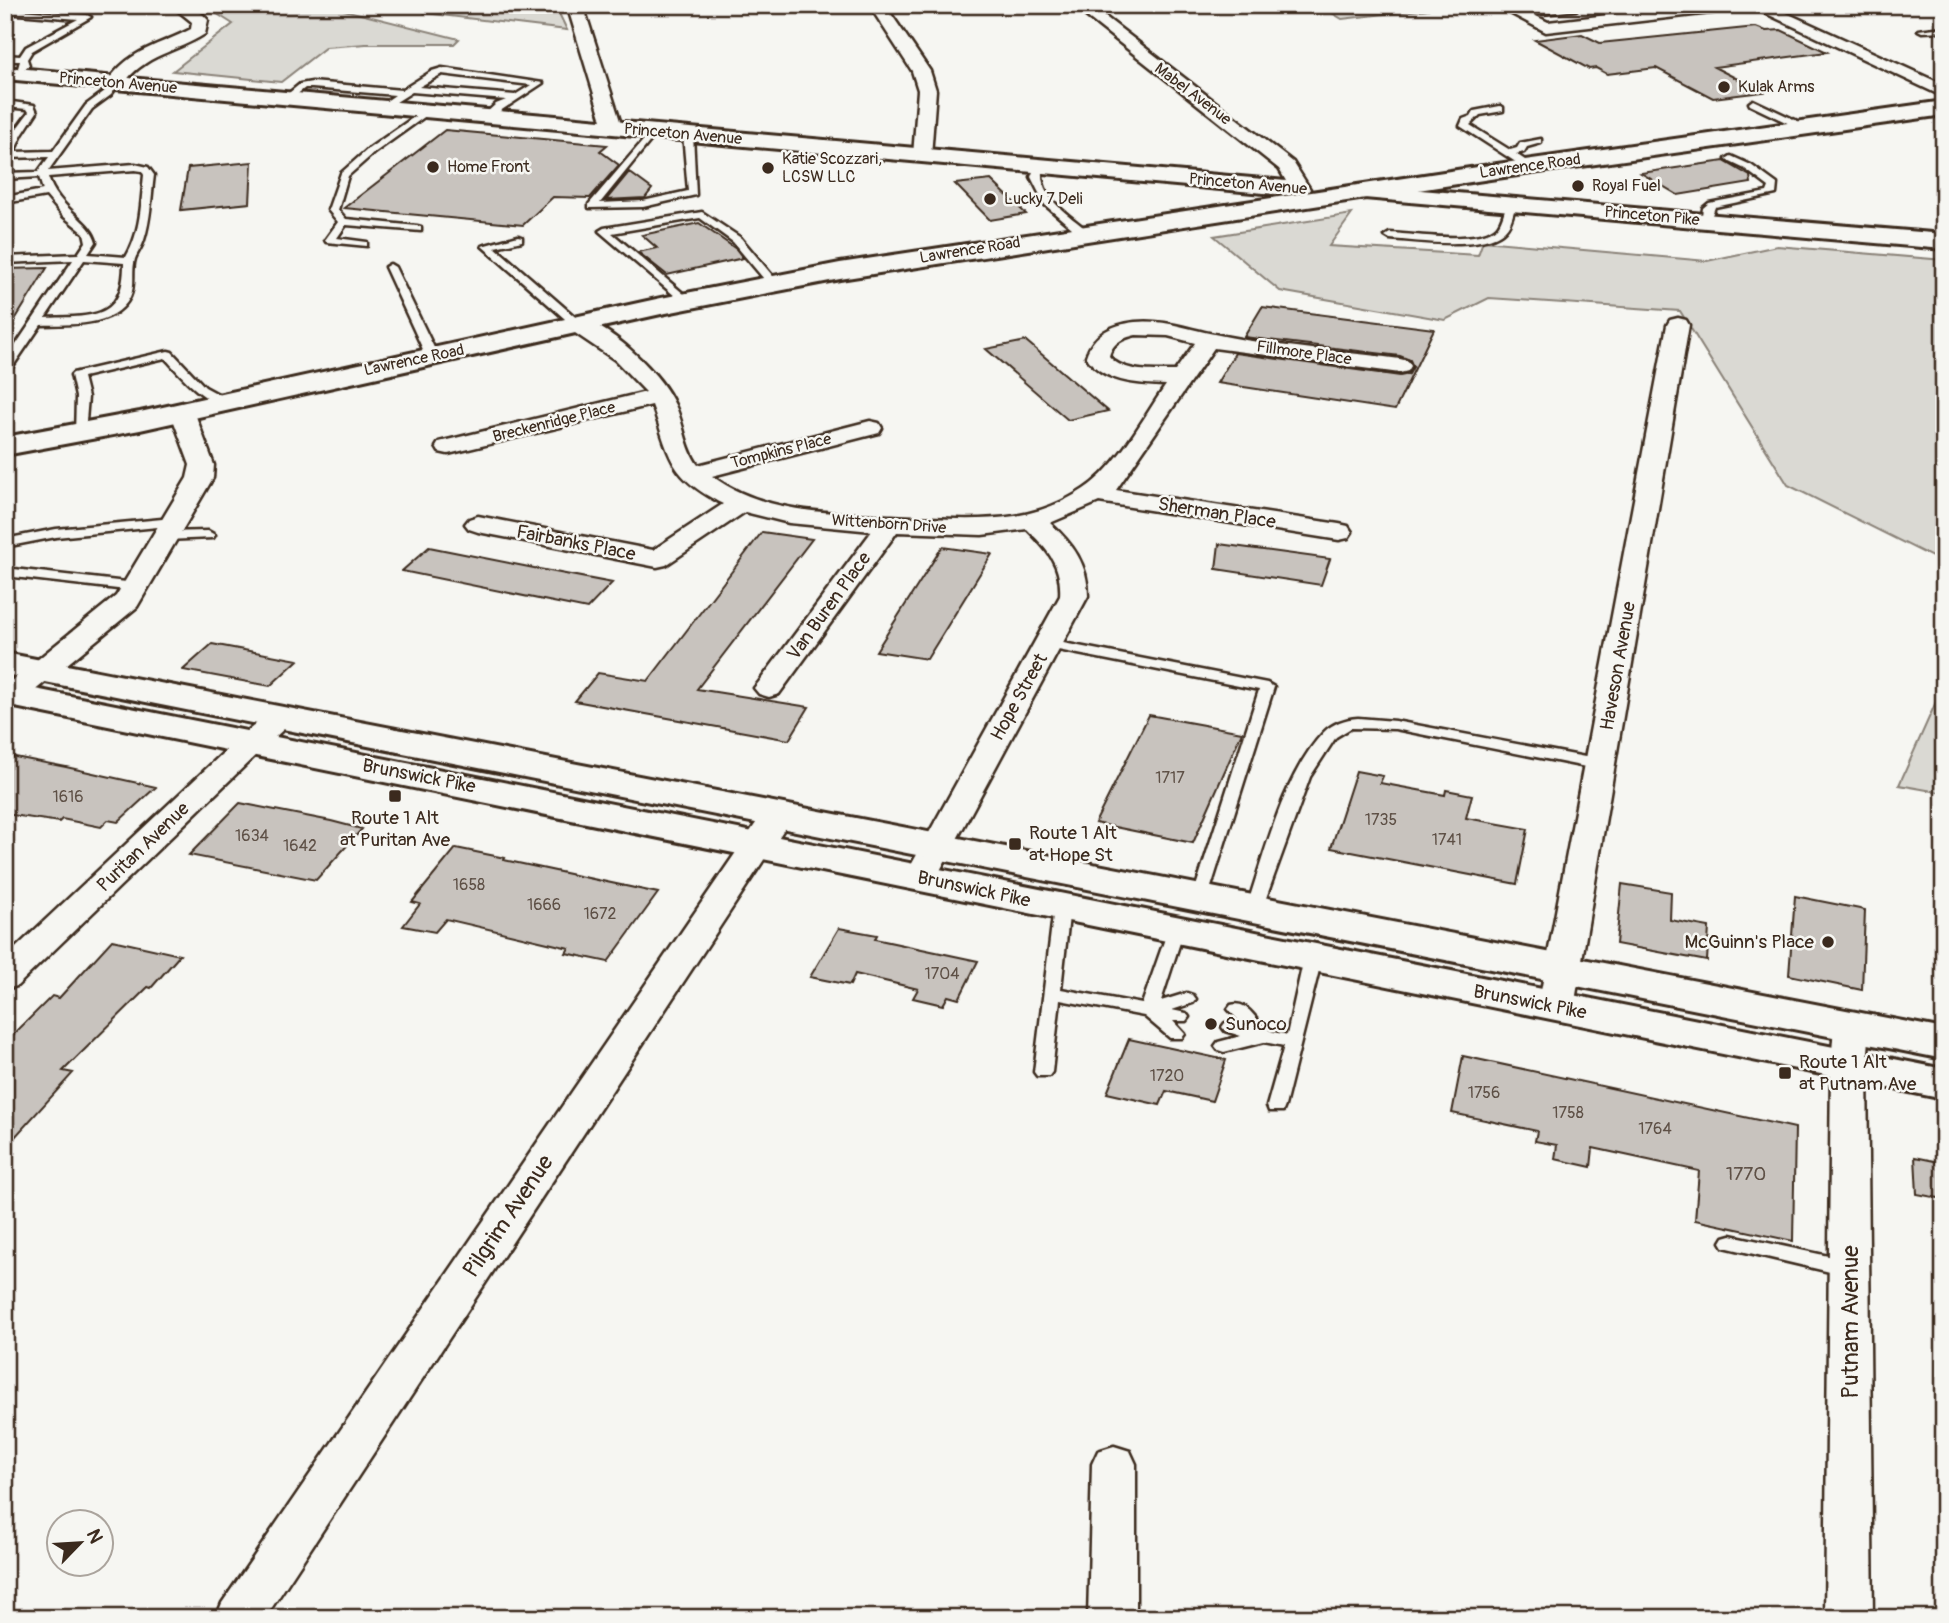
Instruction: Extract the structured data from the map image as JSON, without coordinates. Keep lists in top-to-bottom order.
{
  "streets": {
    "main road": [
      "Princeton Avenue",
      "Lawrence Road",
      "Princeton Pike",
      "Brunswick Pike"
    ],
    "street": [
      "Mabel Avenue",
      "Fillmore Place",
      "Breckenridge Place",
      "Tompkins Place",
      "Sherman Place",
      "Wittenborn Drive",
      "Fairbanks Place",
      "Van Buren Place",
      "Haveson Avenue",
      "Hope Street",
      "Puritan Avenue",
      "Pilgrim Avenue",
      "Putnam Avenue"
    ]
  },
  "crossings": [
    ["Princeton Avenue", "Mabel Avenue"],
    ["Princeton Avenue", "Lawrence Road"],
    ["Princeton Avenue", "Princeton Pike"],
    ["Lawrence Road", "Princeton Pike"],
    ["Lawrence Road", "Wittenborn Drive"],
    ["Fillmore Place", "Wittenborn Drive"],
    ["Breckenridge Place", "Wittenborn Drive"],
    ["Tompkins Place", "Wittenborn Drive"],
    ["Sherman Place", "Wittenborn Drive"],
    ["Wittenborn Drive", "Fairbanks Place"],
    ["Wittenborn Drive", "Van Buren Place"],
    ["Wittenborn Drive", "Hope Street"],
    ["Haveson Avenue", "Brunswick Pike"],
    ["Hope Street", "Brunswick Pike"],
    ["Brunswick Pike", "Puritan Avenue"],
    ["Brunswick Pike", "Pilgrim Avenue"],
    ["Brunswick Pike", "Putnam Avenue"]
  ],
  "places": {
    "other": [
      "Kulak Arms",
      "Home Front",
      "Katie Scozzari, LCSW LLC",
      "Royal Fuel",
      "Lucky 7 Deli",
      "McGuinn's Place",
      "Sunoco"
    ],
    "transit": ["Route 1 Alt at Puritan Ave", "Route 1 Alt at Hope St", "Route 1 Alt at Putnam Ave"]
  },
  "house_numbers": [
    "1717",
    "1616",
    "1735",
    "1634",
    "1741",
    "1642",
    "1658",
    "1666",
    "1672",
    "1704",
    "1720",
    "1756",
    "1758",
    "1764",
    "1770"
  ],
  "north": "top right"
}
